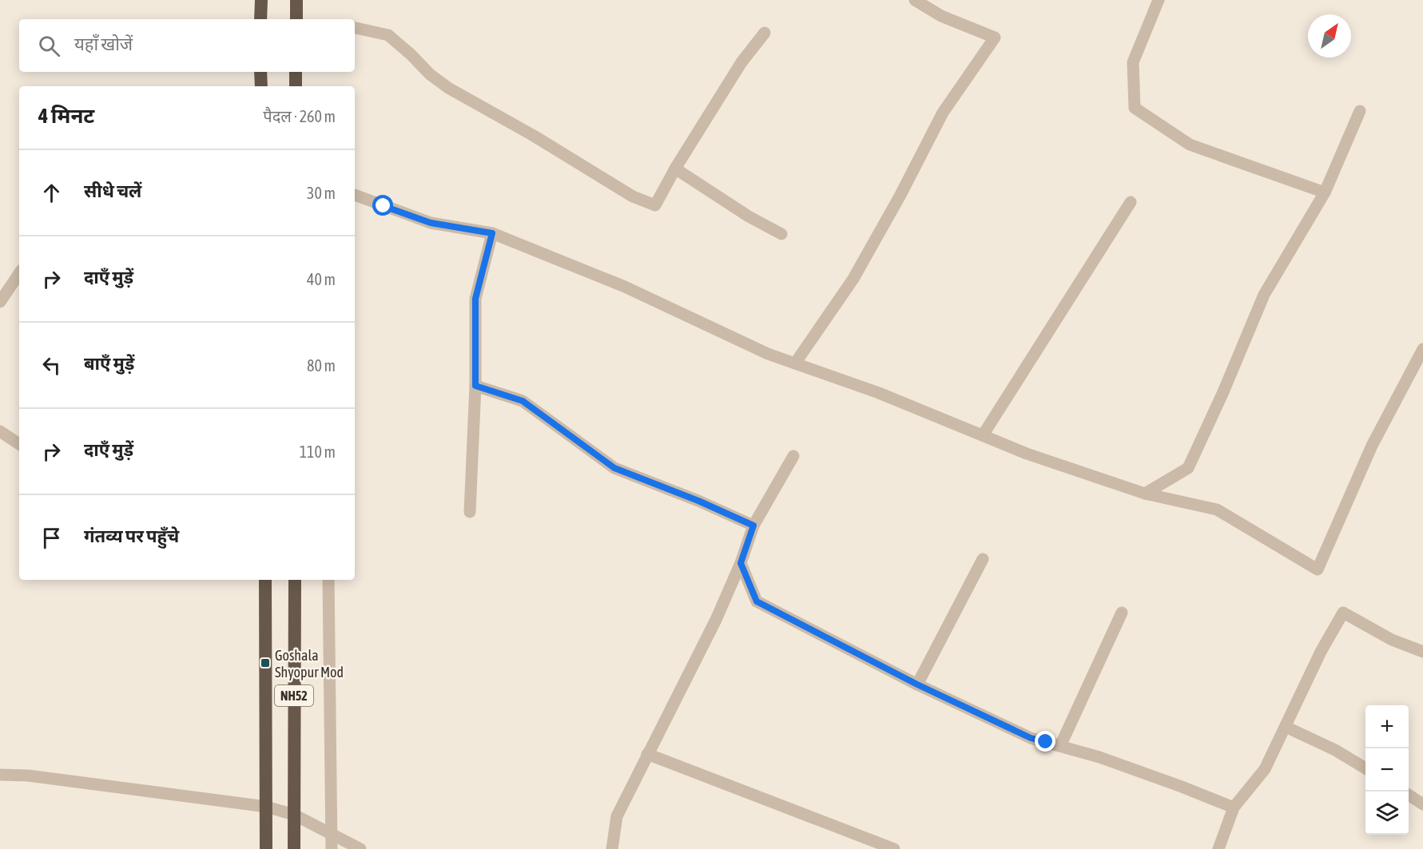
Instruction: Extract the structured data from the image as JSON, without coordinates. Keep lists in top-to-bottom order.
{
  "streets": {
    "highway": ["NH52"]
  },
  "places": {
    "transit": ["Goshala Shyopur Mod"]
  },
  "north": "top right",
  "page": {
    "search": "यहाँ खोजें",
    "heading": ["4 मिनट", "पैदल · 260 m"],
    "list": [
      ["सीधे चलें", "30 m"],
      ["दाएँ मुड़ें", "40 m"],
      ["बाएँ मुड़ें", "80 m"],
      ["दाएँ मुड़ें", "110 m"],
      "गंतव्य पर पहुँचे"
    ],
    "map_buttons": ["+", "−"]
  }
}
